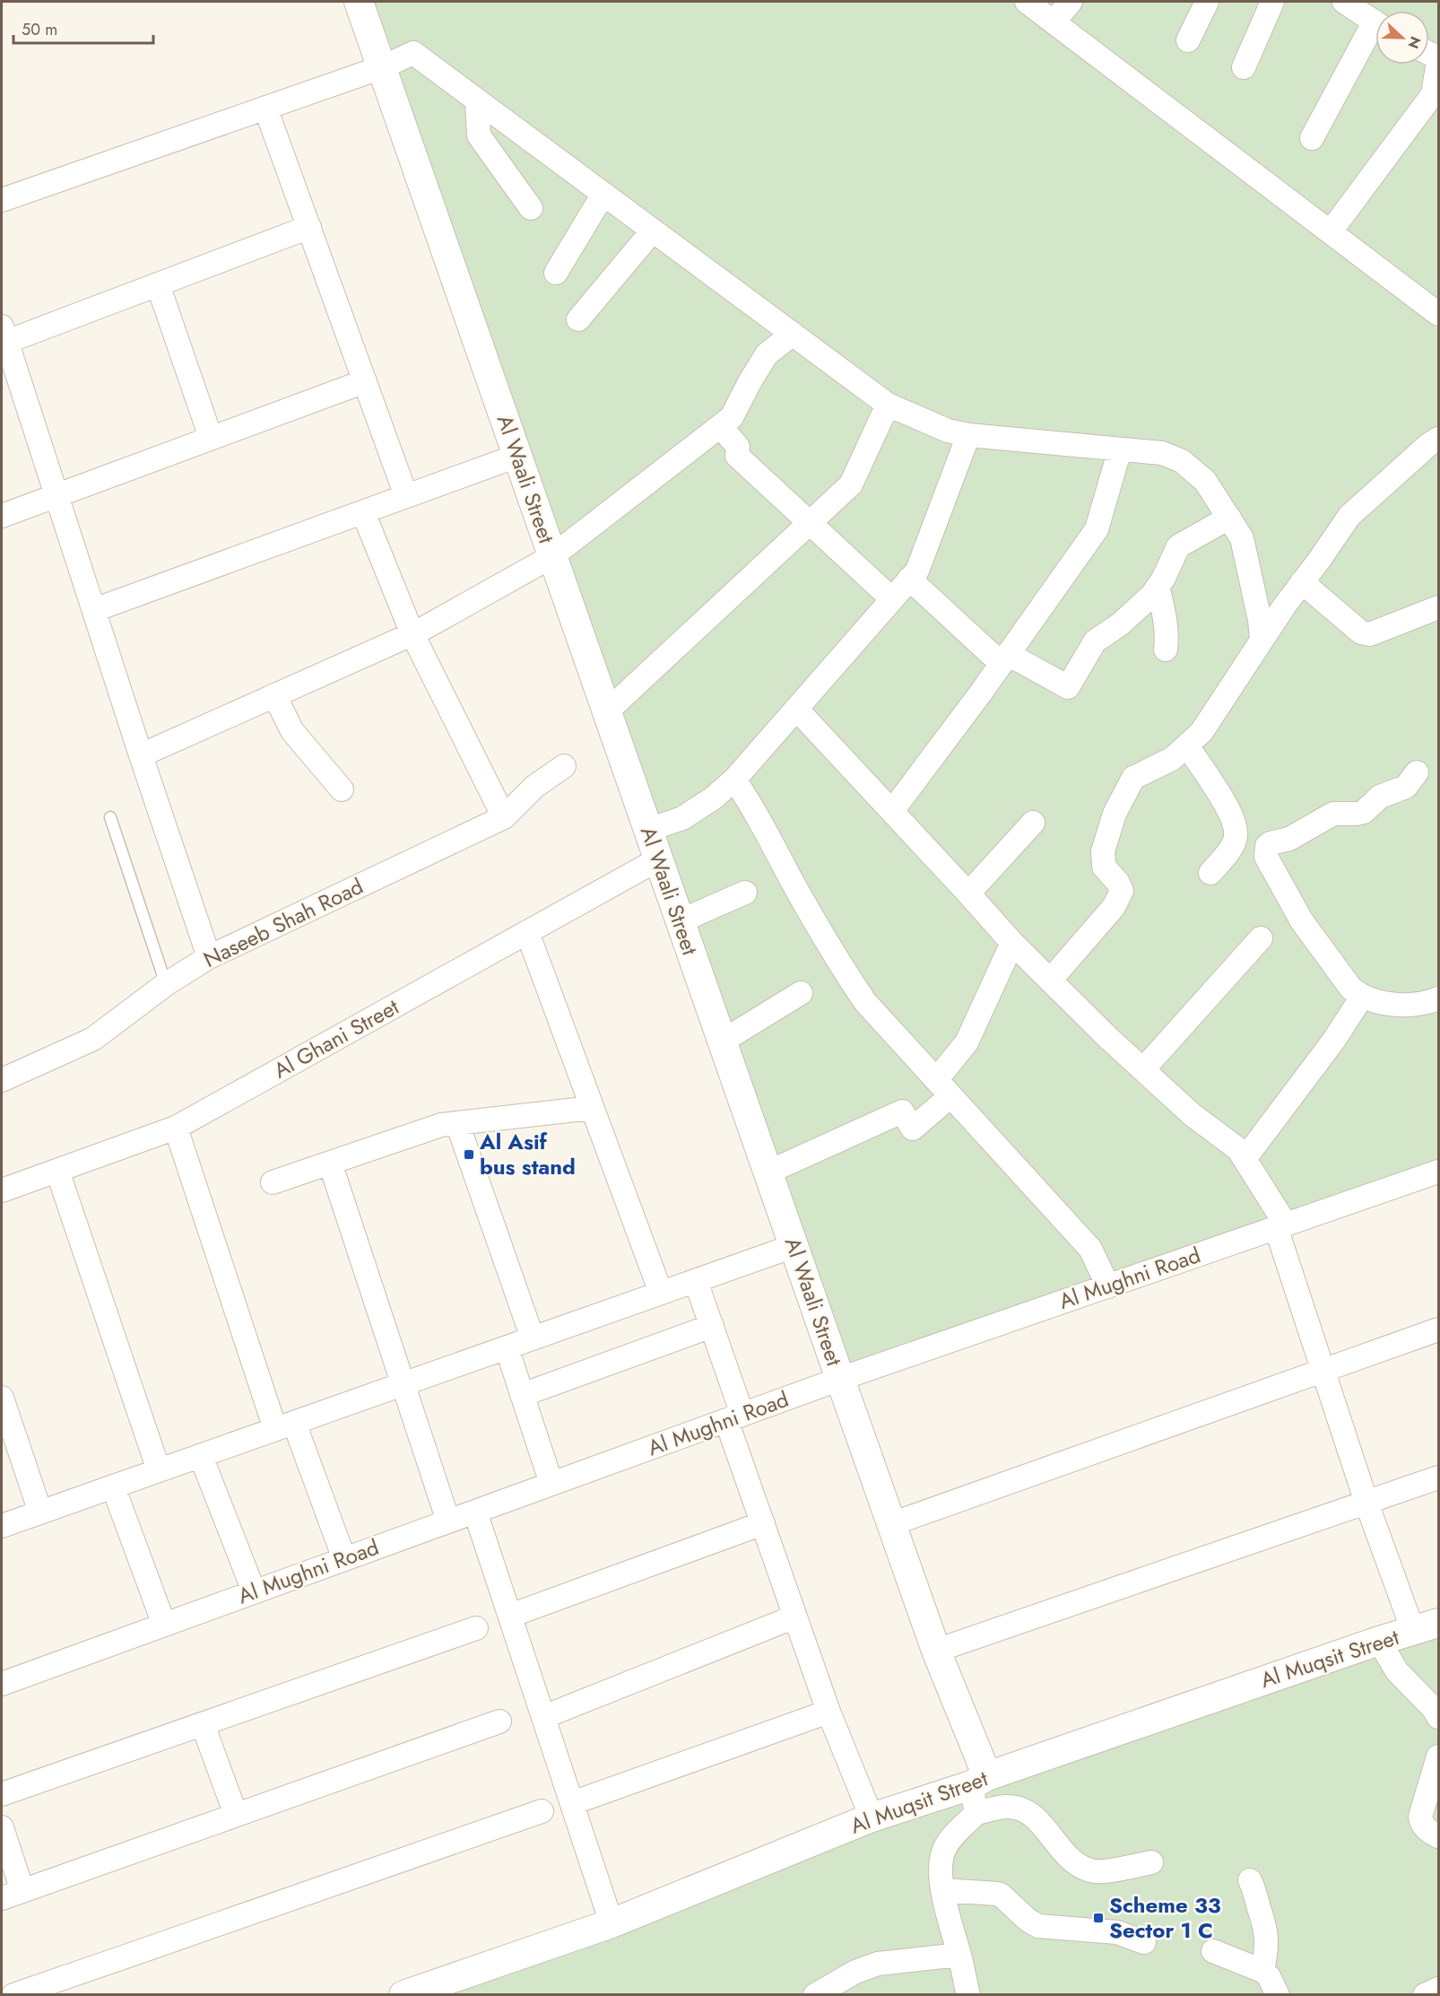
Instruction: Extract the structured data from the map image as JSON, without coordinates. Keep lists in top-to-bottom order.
{
  "streets": {
    "street": [
      "Al Waali Street",
      "Naseeb Shah Road",
      "Al Ghani Street",
      "Al Mughni Road",
      "Al Muqsit Street"
    ]
  },
  "crossings": [
    ["Al Waali Street", "Al Ghani Street"],
    ["Al Waali Street", "Al Mughni Road"],
    ["Al Waali Street", "Al Muqsit Street"]
  ],
  "places": {
    "transit": ["Al Asif bus stand", "Scheme 33 Sector 1 C"]
  },
  "scale_bar": "50 m",
  "north": "right"
}
